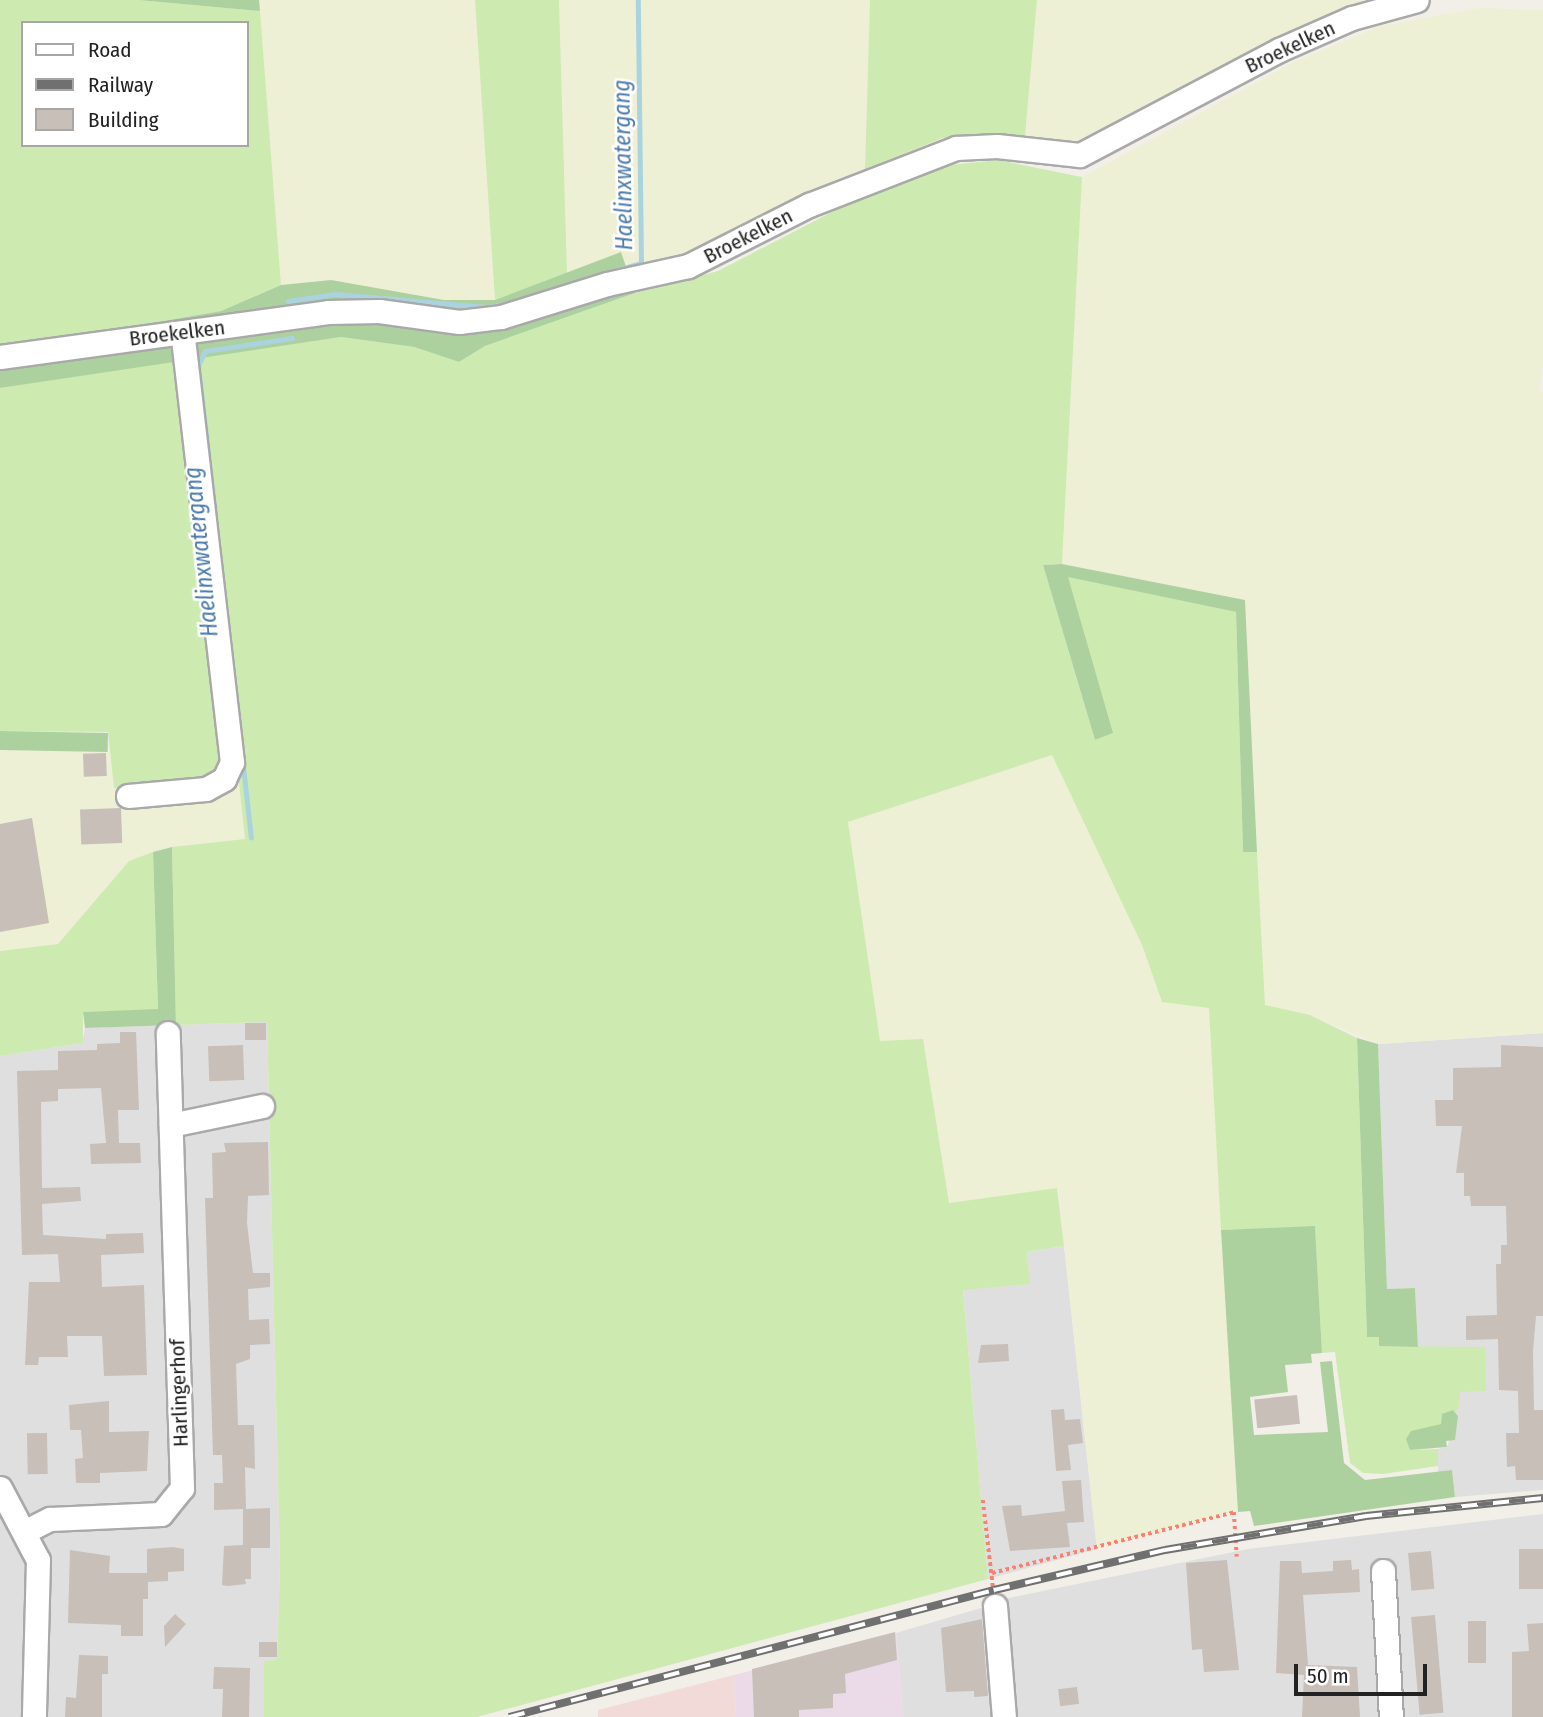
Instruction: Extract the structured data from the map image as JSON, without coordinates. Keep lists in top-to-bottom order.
{
  "streets": {
    "street": ["Broekelken", "Harlingerhof"]
  },
  "water": ["Haelinxwatergang"],
  "legend": ["Road", "Railway", "Building"],
  "scale_bar": "50 m"
}
